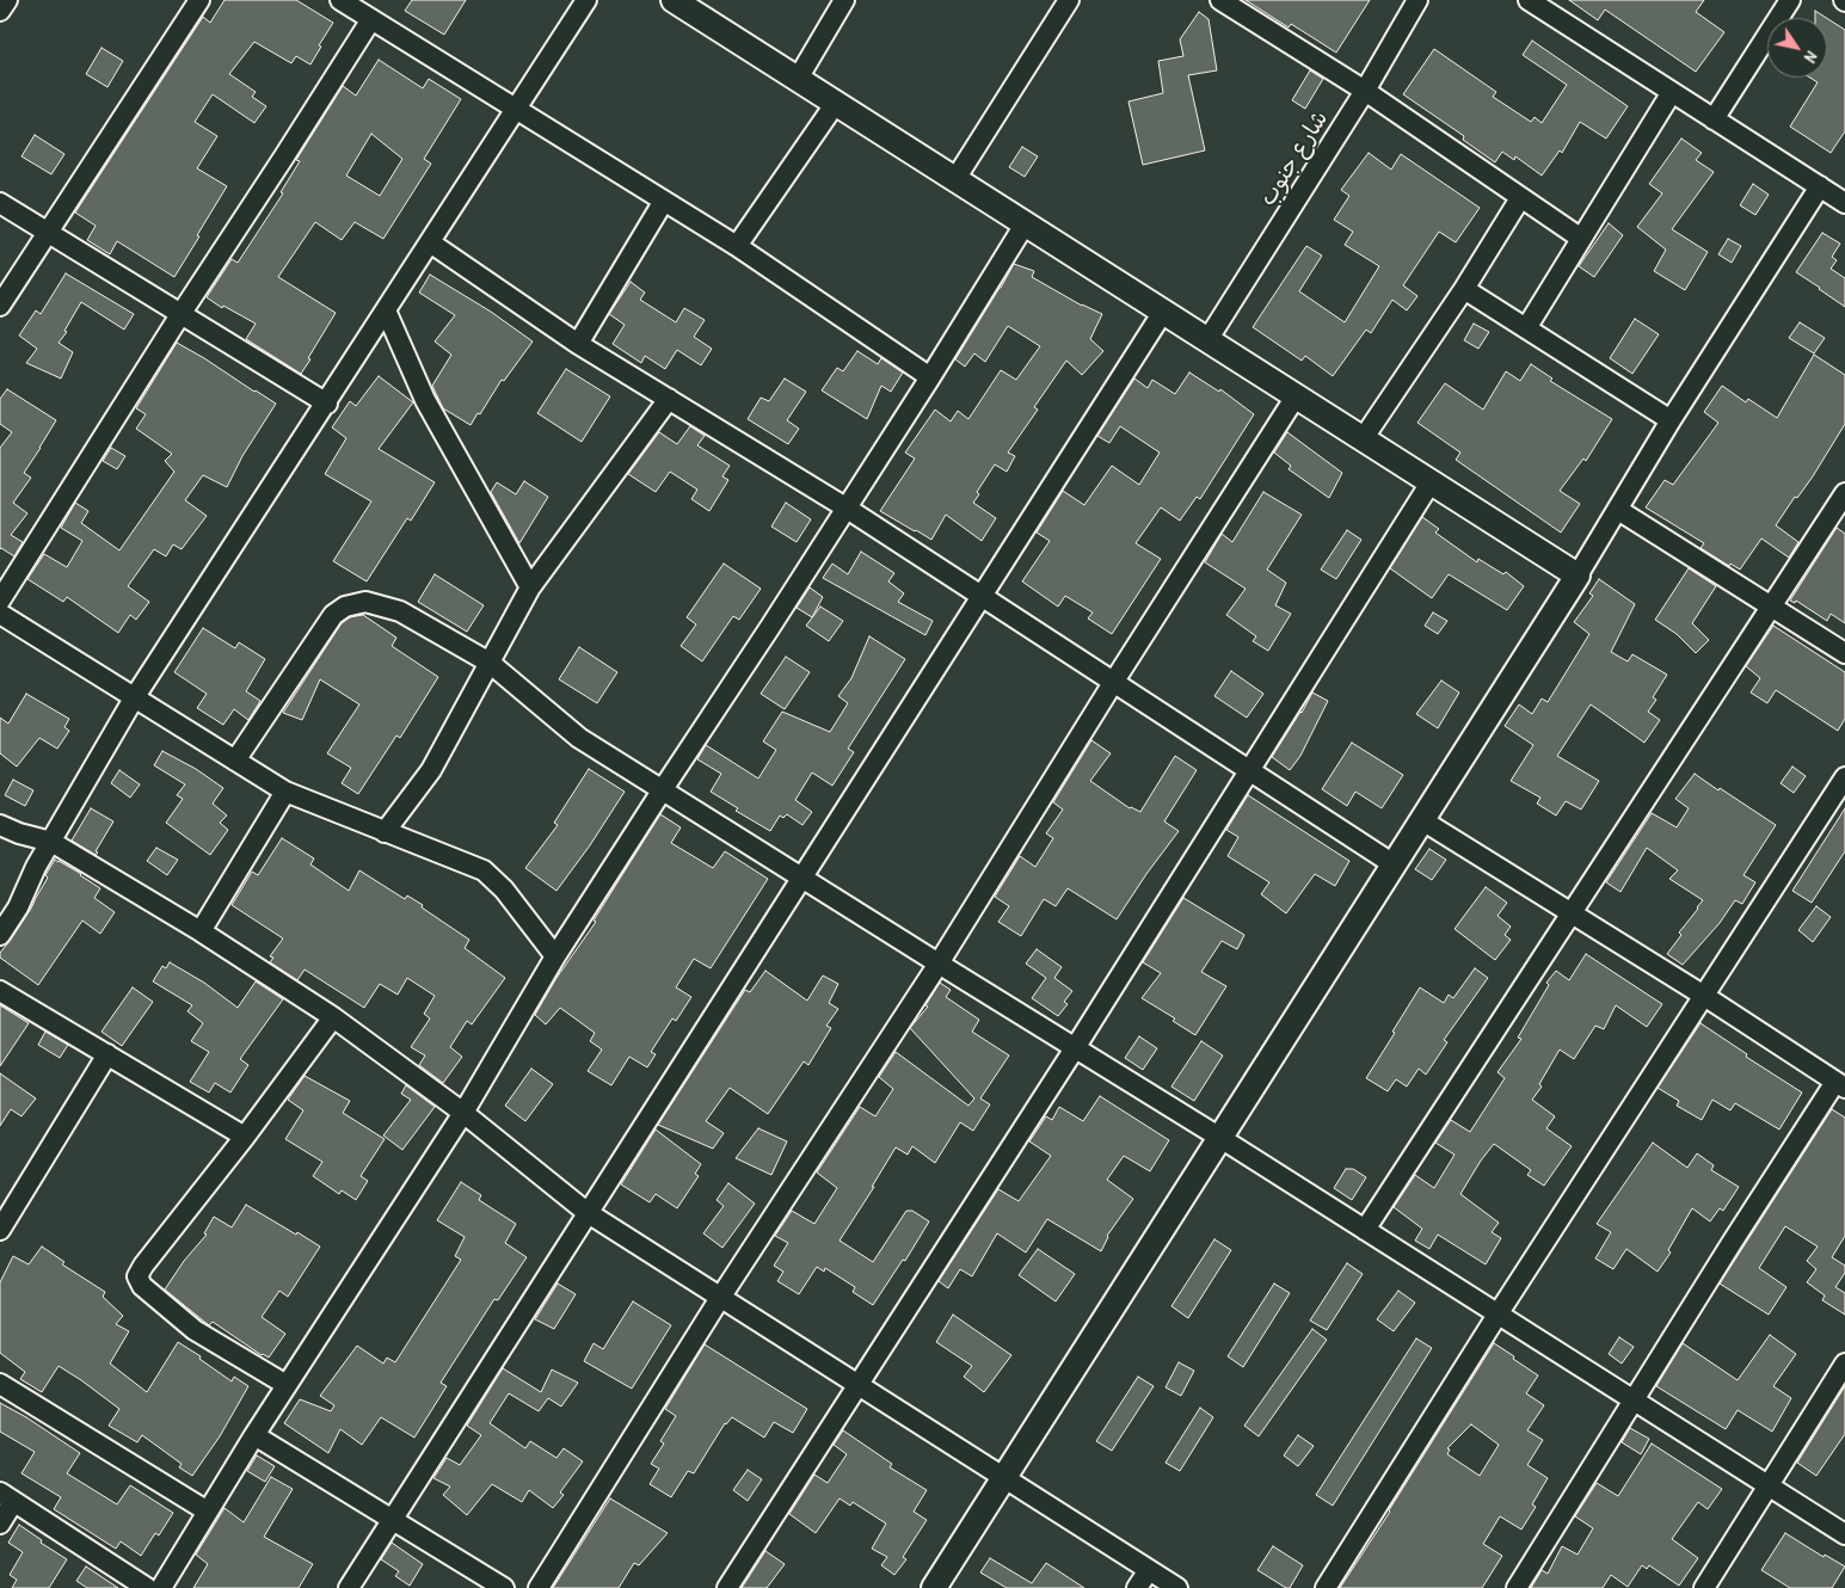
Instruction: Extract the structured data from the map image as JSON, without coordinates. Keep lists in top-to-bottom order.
{
  "streets": {
    "street": ["شارع جنوب"]
  },
  "north": "bottom right"
}
